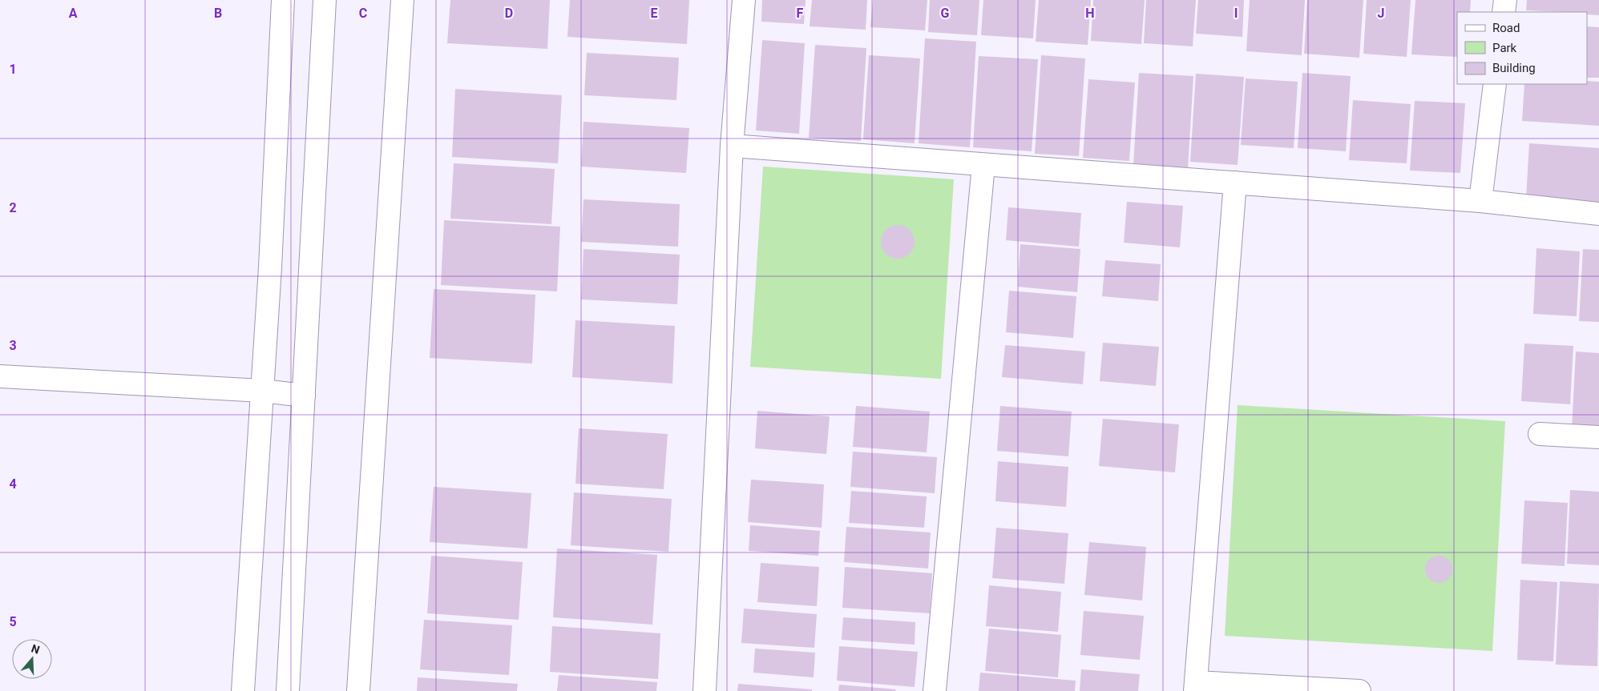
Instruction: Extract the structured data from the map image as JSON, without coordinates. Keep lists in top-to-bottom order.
{
  "legend": ["Road", "Park", "Building"],
  "north": "top",
  "grid": {
    "columns": [
      "A",
      "B",
      "C",
      "D",
      "E",
      "F",
      "G",
      "H",
      "I",
      "J"
    ],
    "rows": [
      "1",
      "2",
      "3",
      "4",
      "5"
    ]
  }
}
